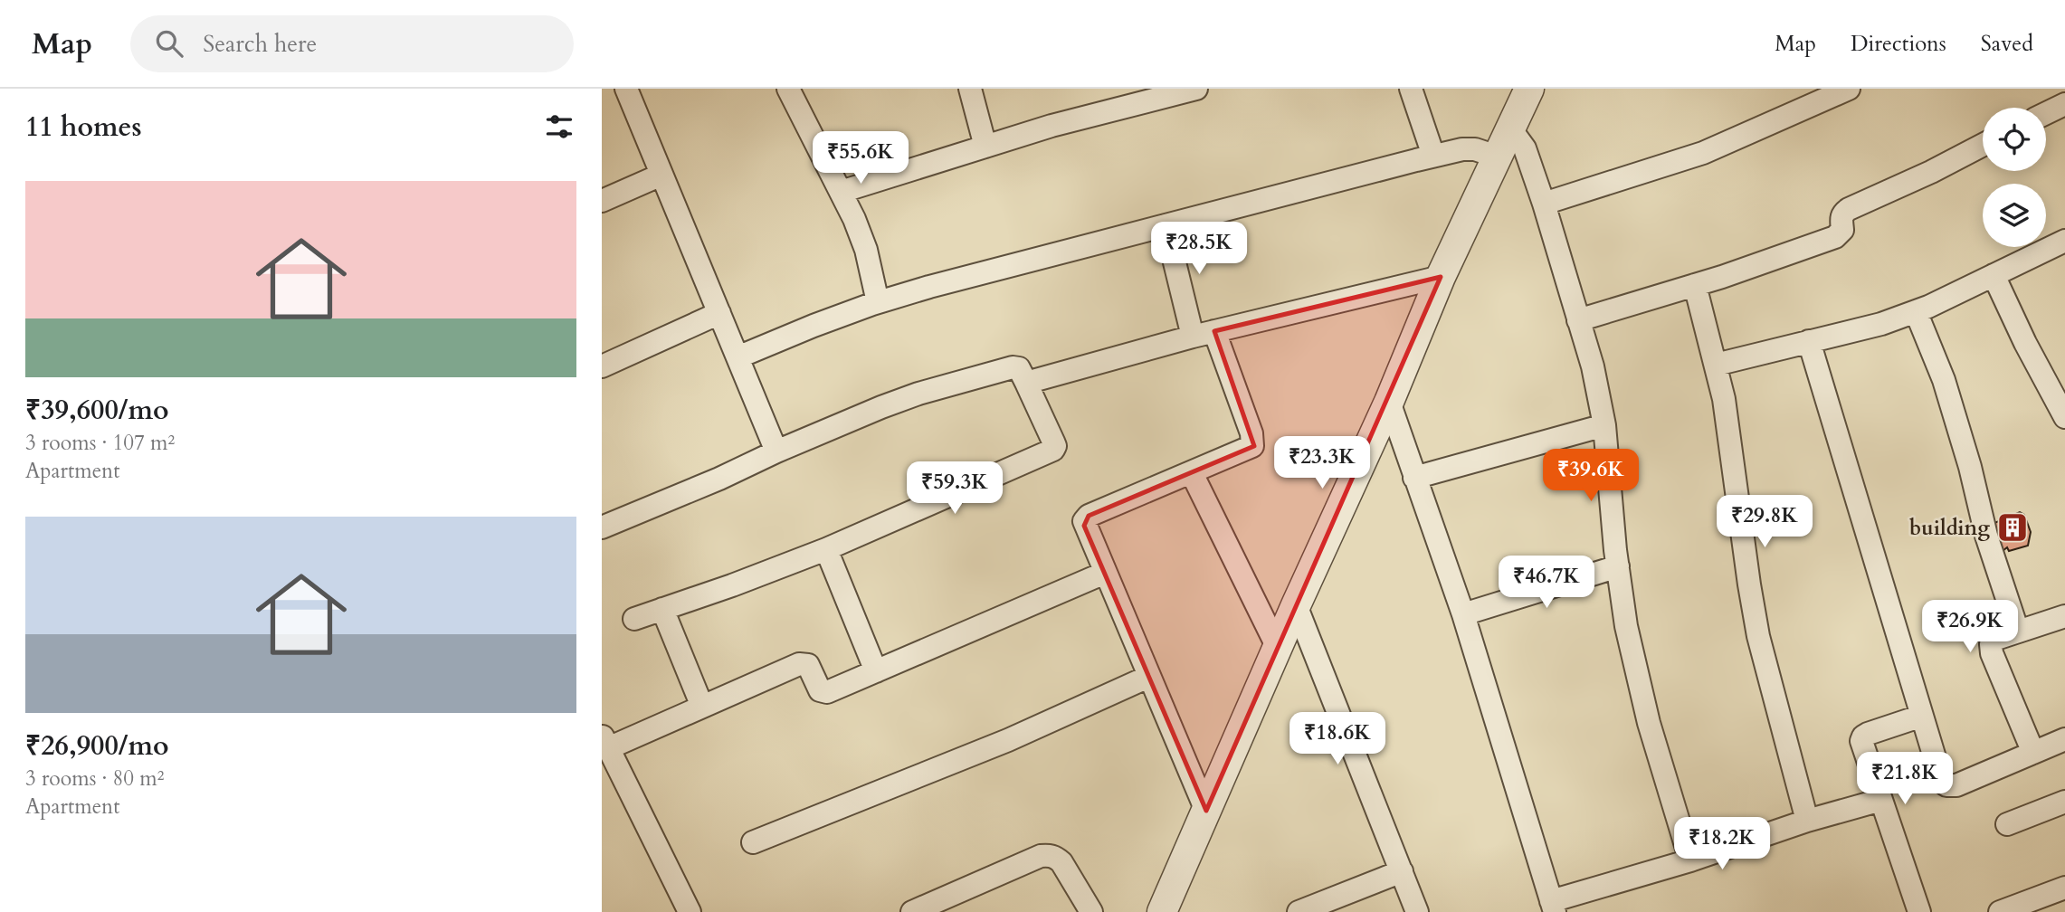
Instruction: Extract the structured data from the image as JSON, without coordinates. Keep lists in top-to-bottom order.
{
  "places": {
    "building": ["building"]
  },
  "page": {
    "header": "Map",
    "search": "Search here",
    "nav": ["Map", "Directions", "Saved"],
    "heading": "11 homes",
    "price": [
      "₹55.6K",
      "₹28.5K",
      "₹23.3K",
      "₹39.6K",
      "₹59.3K",
      "₹29.8K",
      "₹46.7K",
      "₹26.9K",
      "₹18.6K",
      "₹21.8K",
      "₹18.2K"
    ],
    "list": [
      {
        "name": "₹39,600/mo",
        "note": "3 rooms · 107 m² · Apartment"
      },
      {
        "name": "₹26,900/mo",
        "note": "3 rooms · 80 m² · Apartment"
      }
    ]
  }
}
